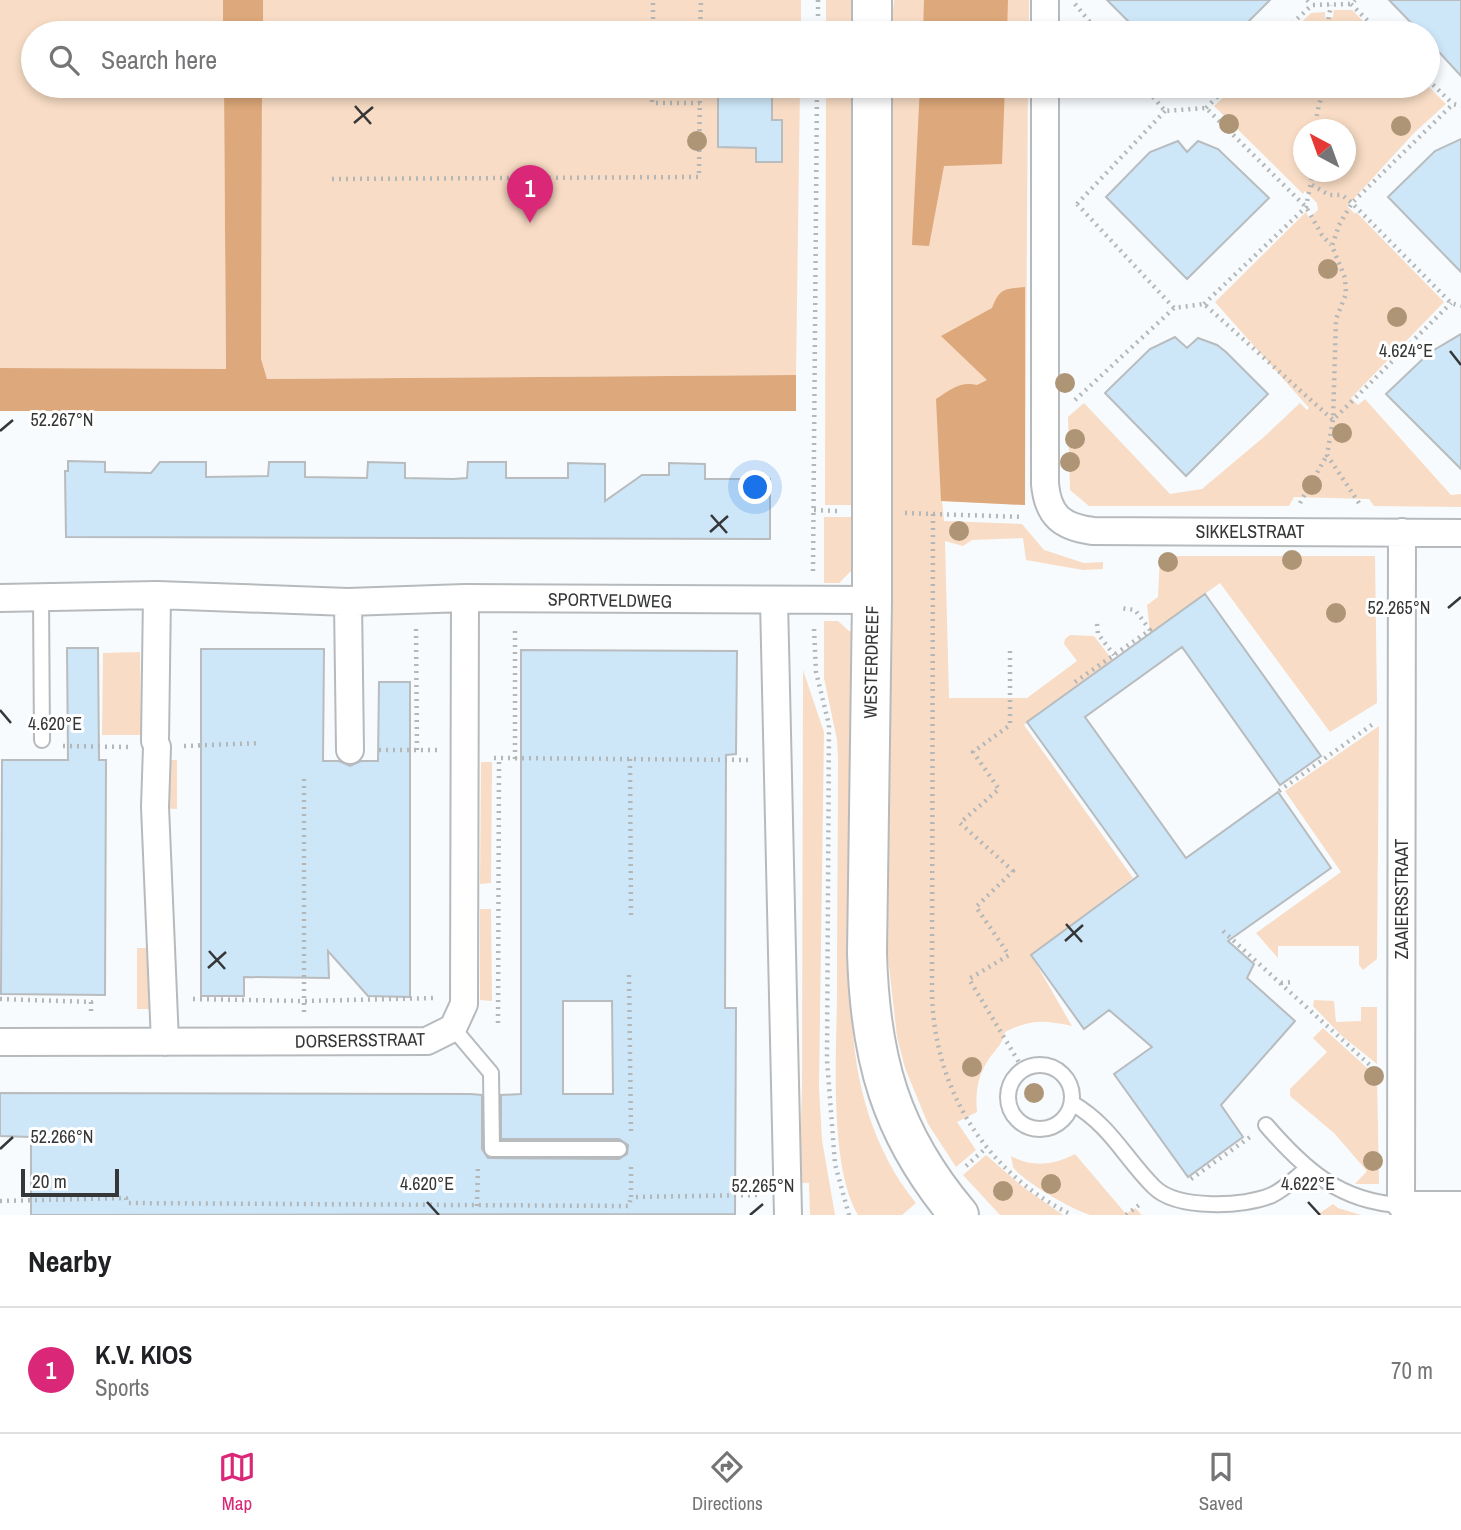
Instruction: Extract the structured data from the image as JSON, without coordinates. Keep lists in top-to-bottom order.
{
  "streets": {
    "street": [
      "SIKKELSTRAAT",
      "SPORTVELDWEG",
      "WESTERDREEF",
      "ZAAIERSSTRAAT",
      "DORSERSSTRAAT"
    ]
  },
  "crossings": [
    ["SIKKELSTRAAT", "ZAAIERSSTRAAT"],
    ["SPORTVELDWEG", "WESTERDREEF"]
  ],
  "scale_bar": "20 m",
  "north": "top left",
  "page": {
    "search": "Search here",
    "pins": "1",
    "scale": "20 m",
    "heading": "Nearby",
    "list": [
      {
        "mark": "1",
        "name": "K.V. KIOS",
        "note": "Sports",
        "value": "70 m"
      }
    ],
    "nav": ["Map", "Directions", "Saved"]
  },
  "coordinates": [
    "4.624°E",
    "52.267°N",
    "52.265°N",
    "4.620°E",
    "52.266°N",
    "4.622°E"
  ]
}
